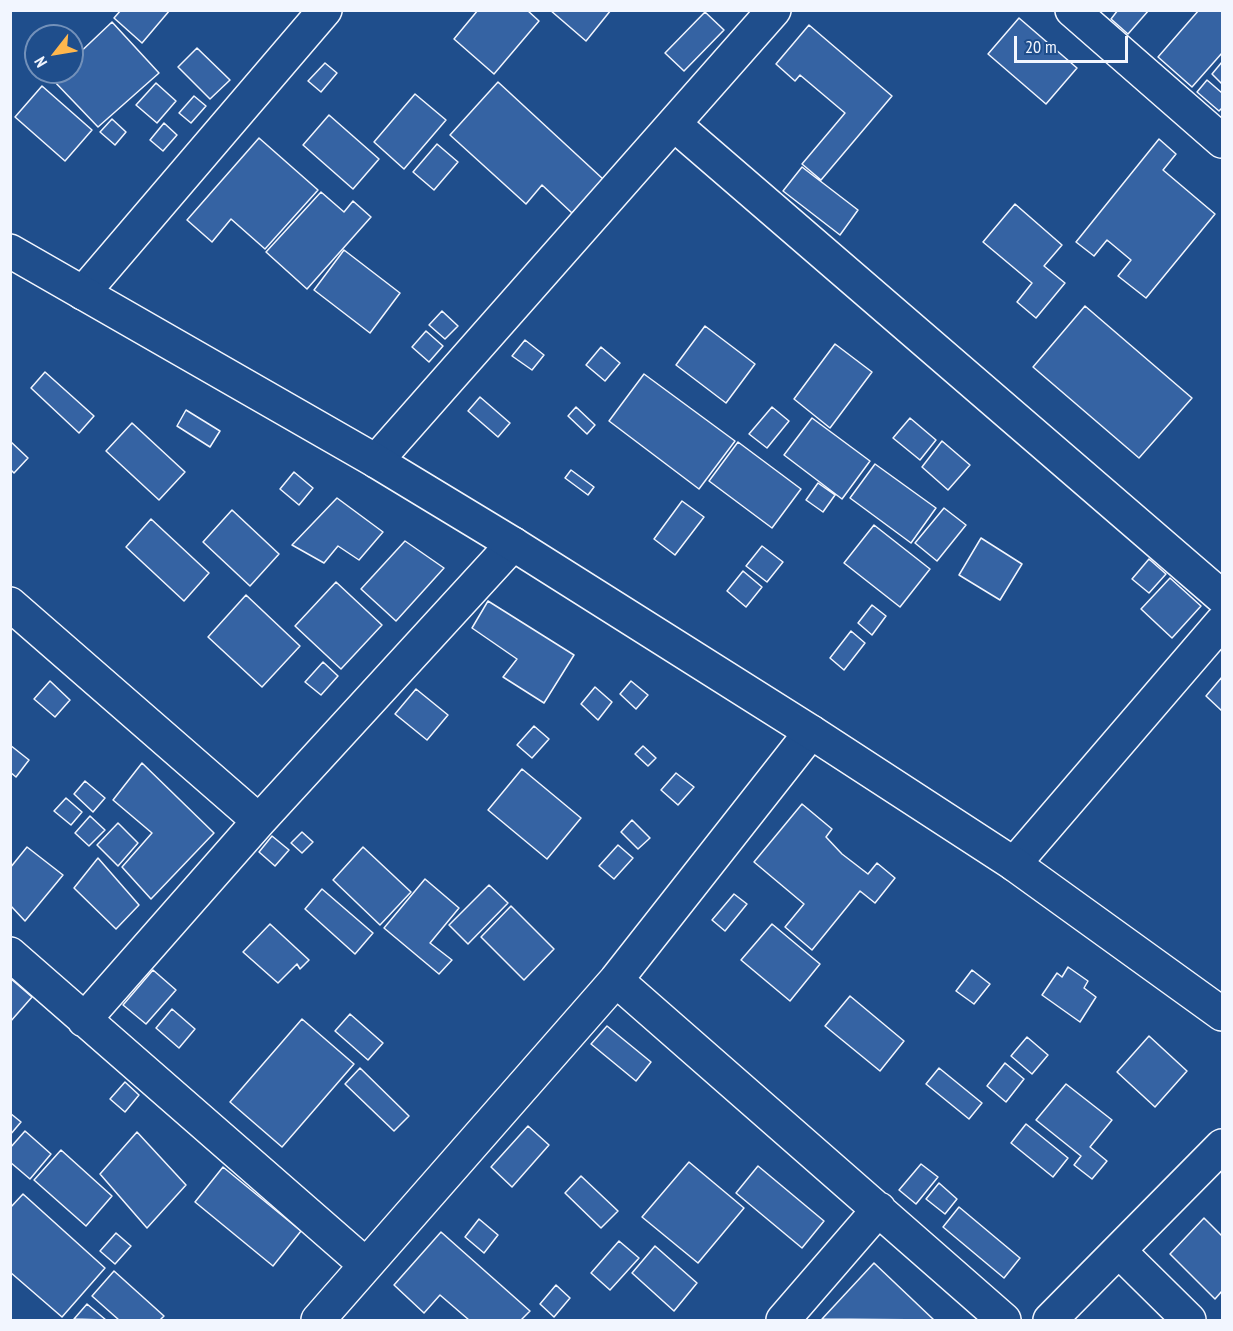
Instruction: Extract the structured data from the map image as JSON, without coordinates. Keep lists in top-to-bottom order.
{
  "scale_bar": "20 m",
  "north": "bottom left"
}
